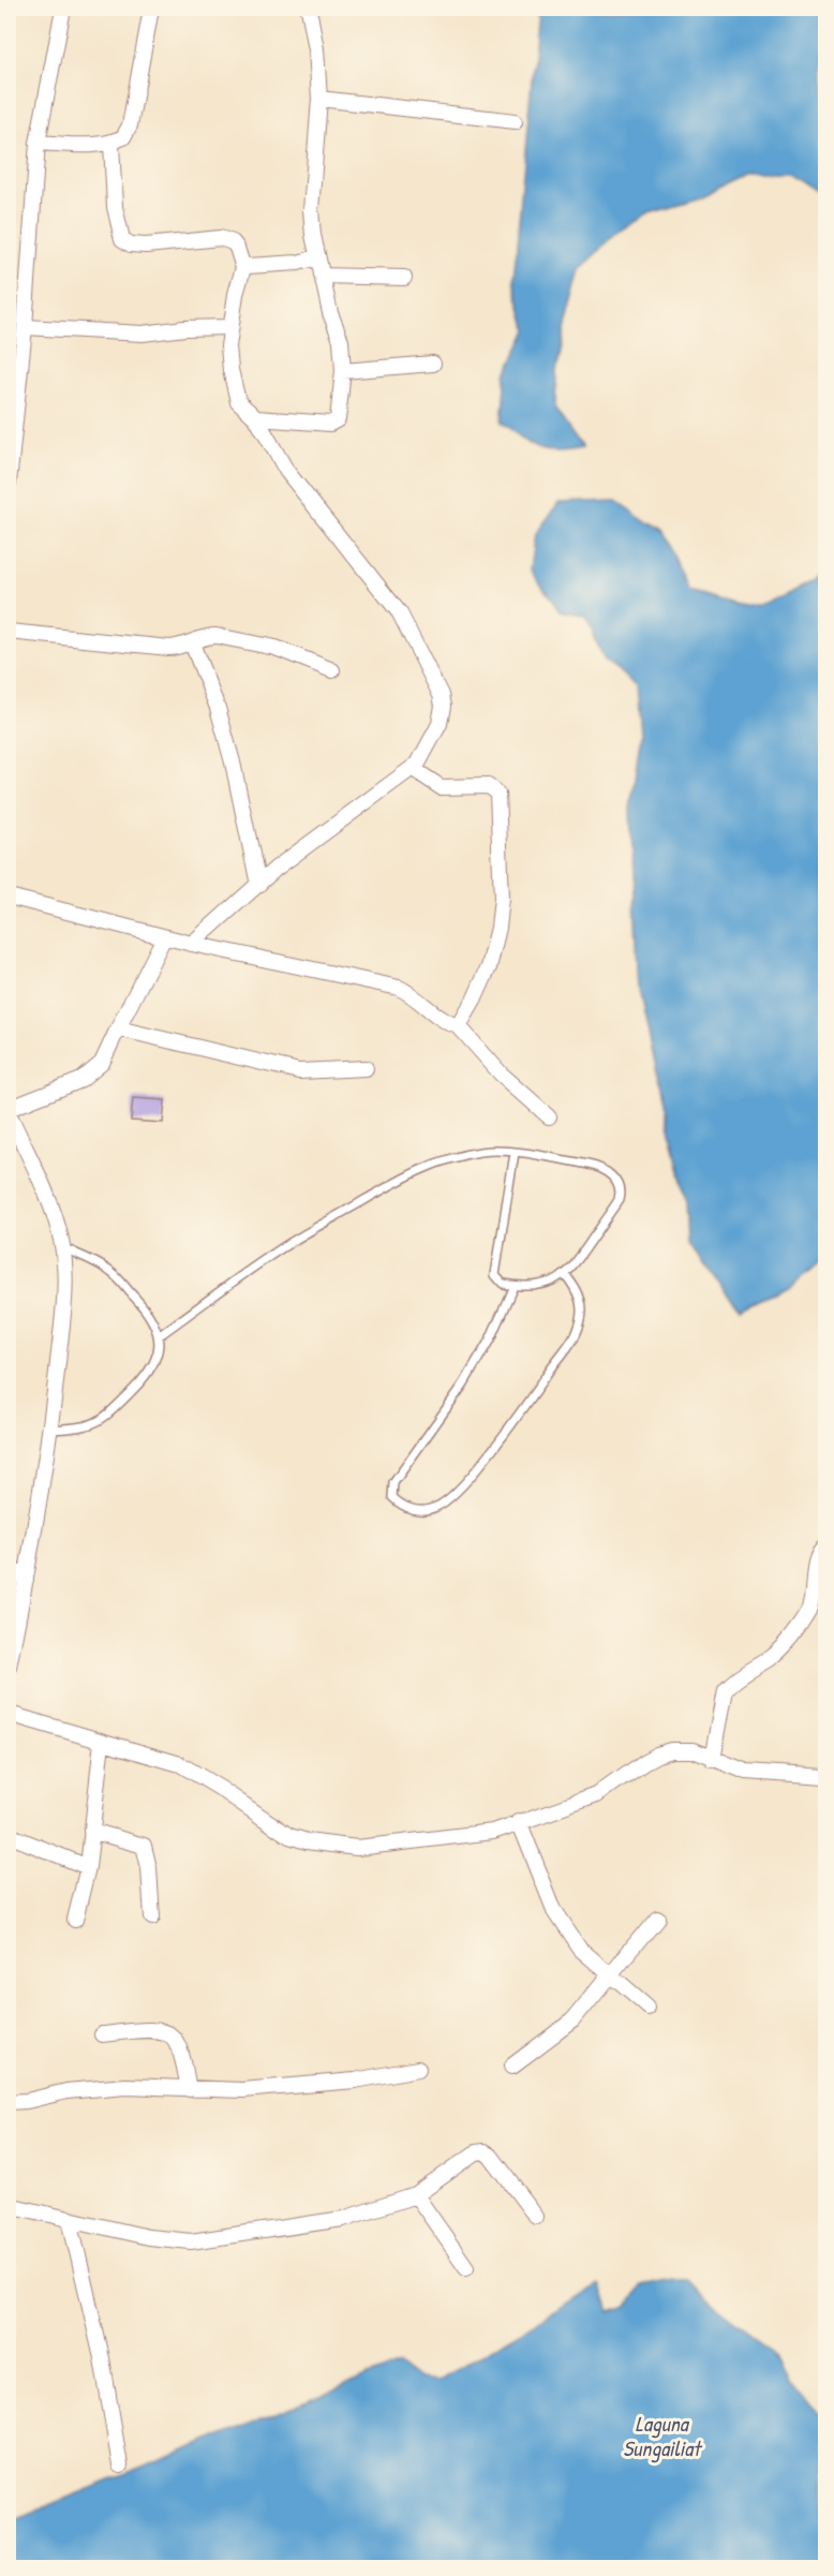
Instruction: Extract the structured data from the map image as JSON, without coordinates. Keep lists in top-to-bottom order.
{
  "water": ["Laguna Sungailiat"]
}
